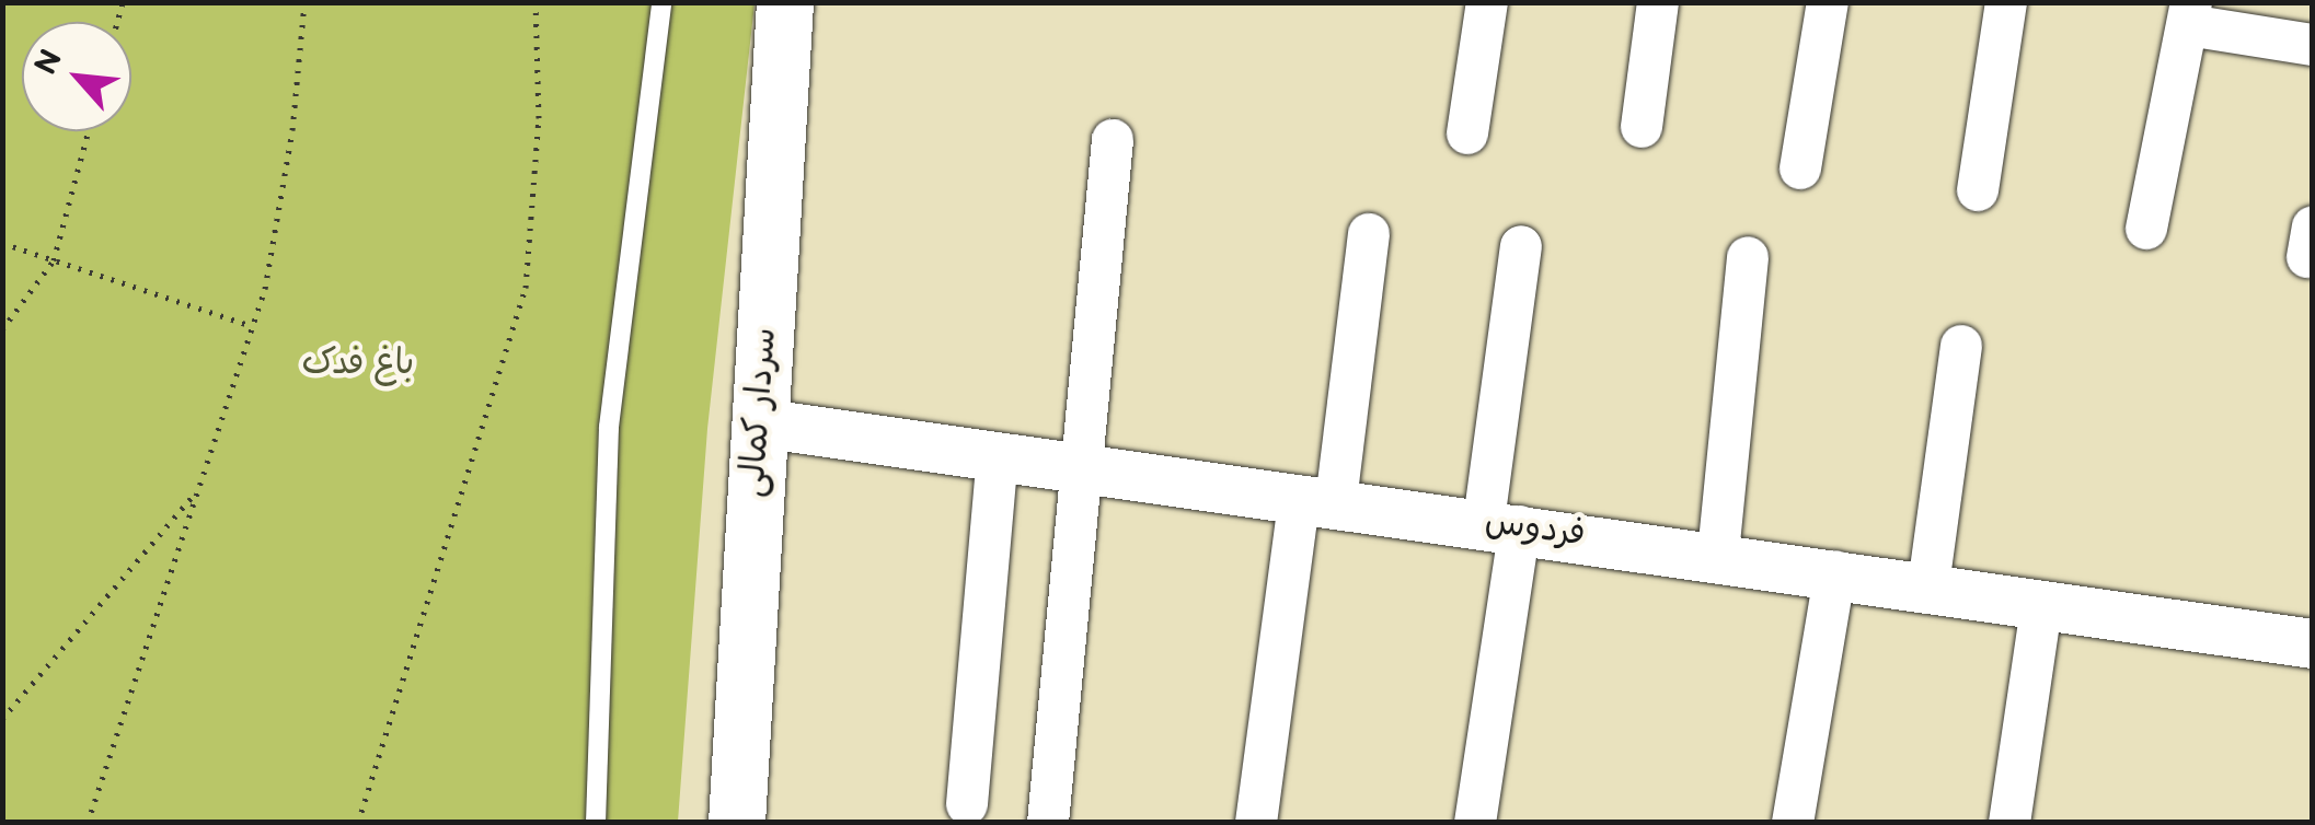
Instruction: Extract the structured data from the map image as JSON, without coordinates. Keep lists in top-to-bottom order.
{
  "streets": {
    "main road": ["سردار کمالی"],
    "street": ["فردوس"]
  },
  "crossings": [
    ["سردار کمالی", "فردوس"]
  ],
  "parks": ["باغ فدک"],
  "north": "top left"
}
